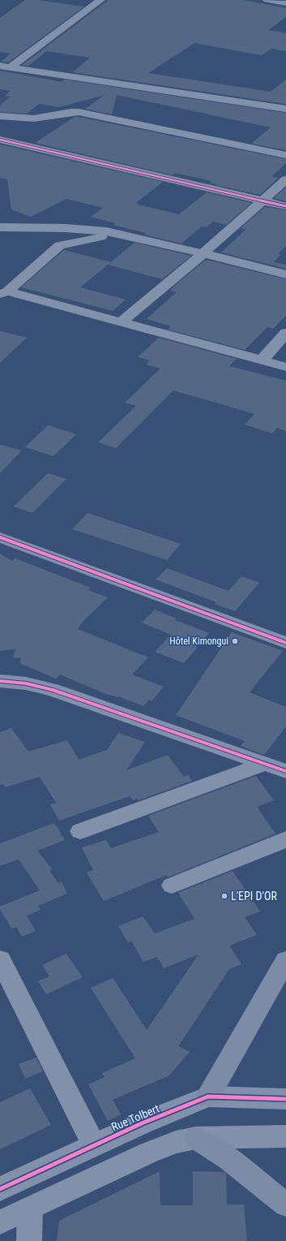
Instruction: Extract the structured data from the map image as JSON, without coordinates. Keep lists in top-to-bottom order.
{
  "streets": {
    "street": ["Rue Tolbert"]
  },
  "places": ["Hôtel Kimongui", "L'EPI D'OR"]
}
